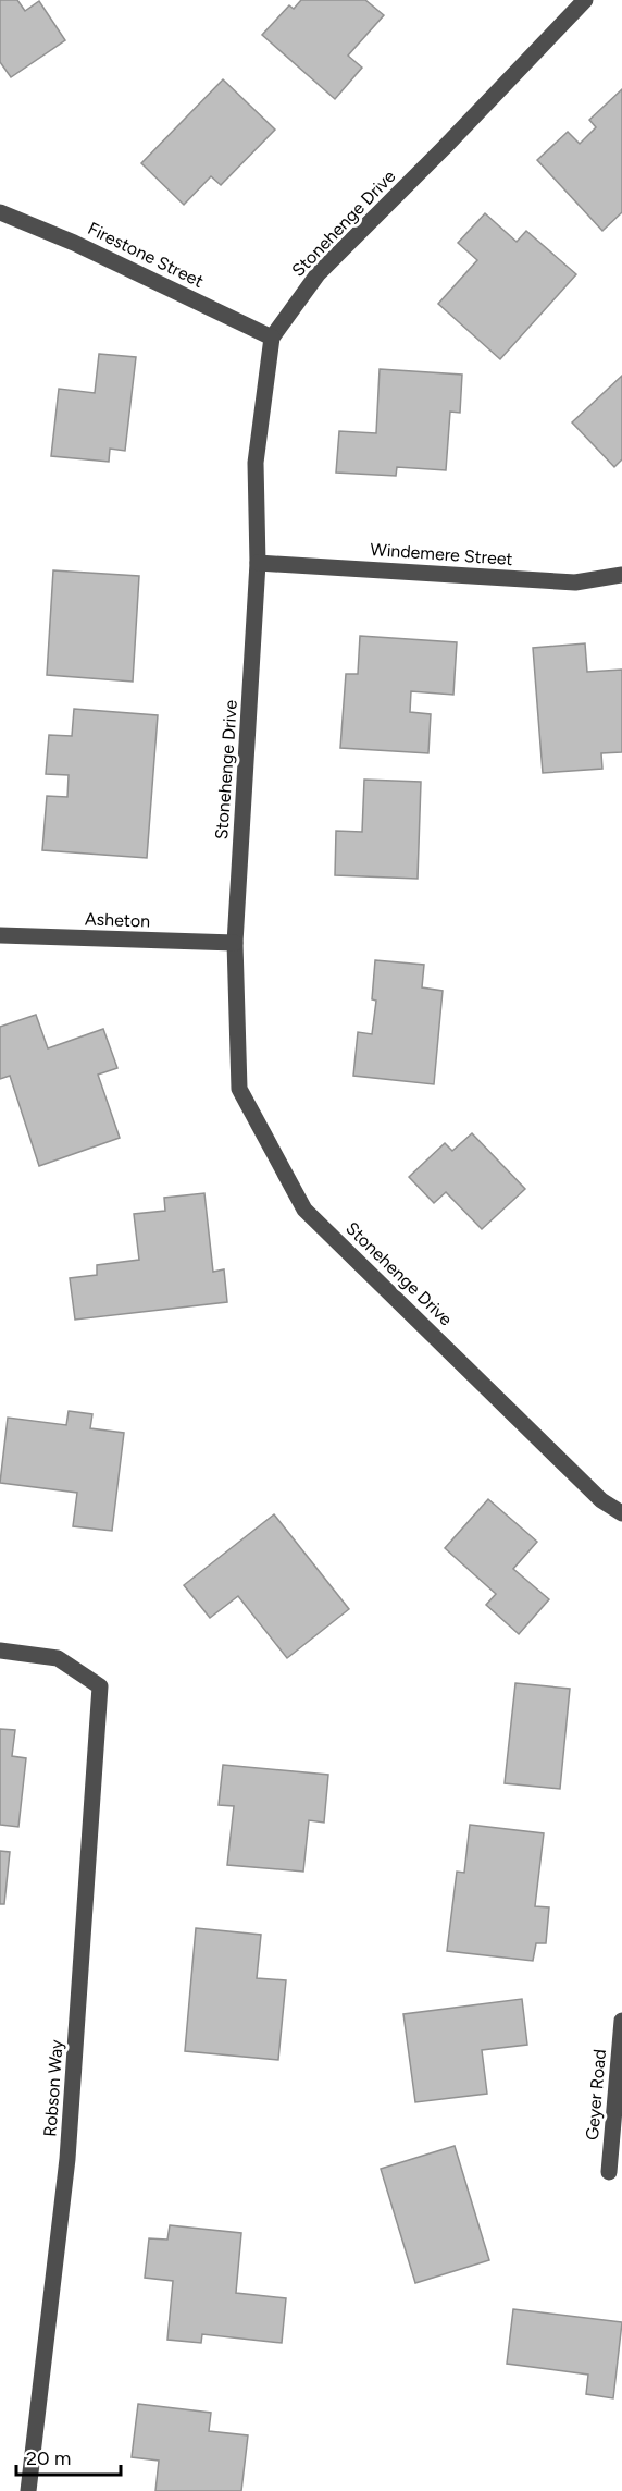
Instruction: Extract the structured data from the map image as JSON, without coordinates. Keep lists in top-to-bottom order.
{
  "streets": {
    "street": [
      "Stonehenge Drive",
      "Firestone Street",
      "Windemere Street",
      "Asheton",
      "Robson Way",
      "Geyer Road"
    ]
  },
  "crossings": [
    ["Stonehenge Drive", "Firestone Street"],
    ["Stonehenge Drive", "Windemere Street"],
    ["Stonehenge Drive", "Asheton"]
  ],
  "scale_bar": "20 m"
}
